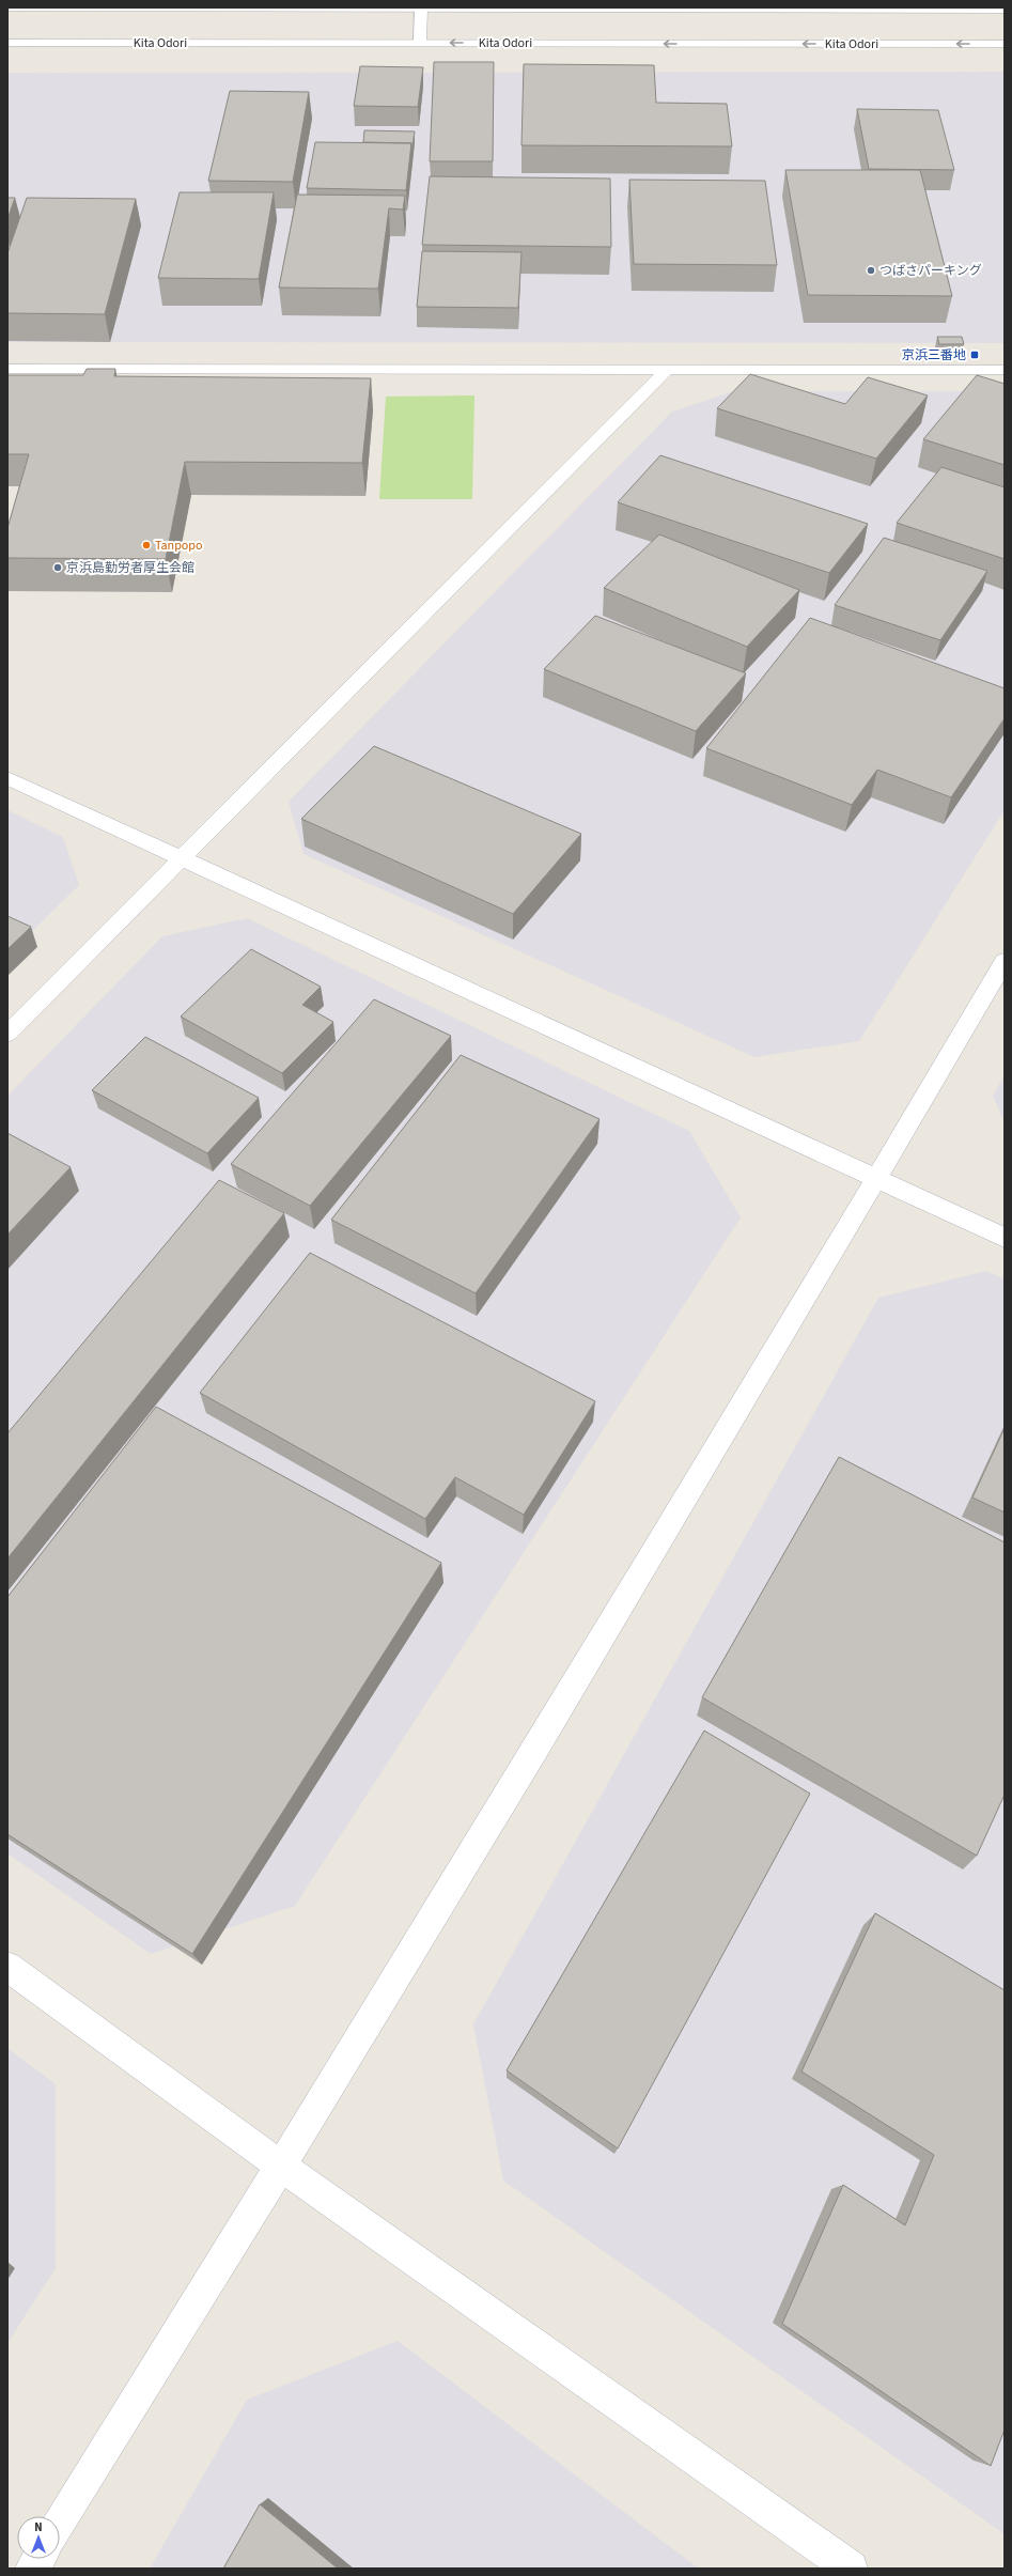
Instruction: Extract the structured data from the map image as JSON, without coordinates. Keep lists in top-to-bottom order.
{
  "streets": {
    "street": ["Kita Odori"]
  },
  "places": {
    "other": ["つばさパーキング", "Tanpopo", "京浜島勤労者厚生会館"],
    "transit": ["京浜三番地"]
  },
  "north": "top"
}
